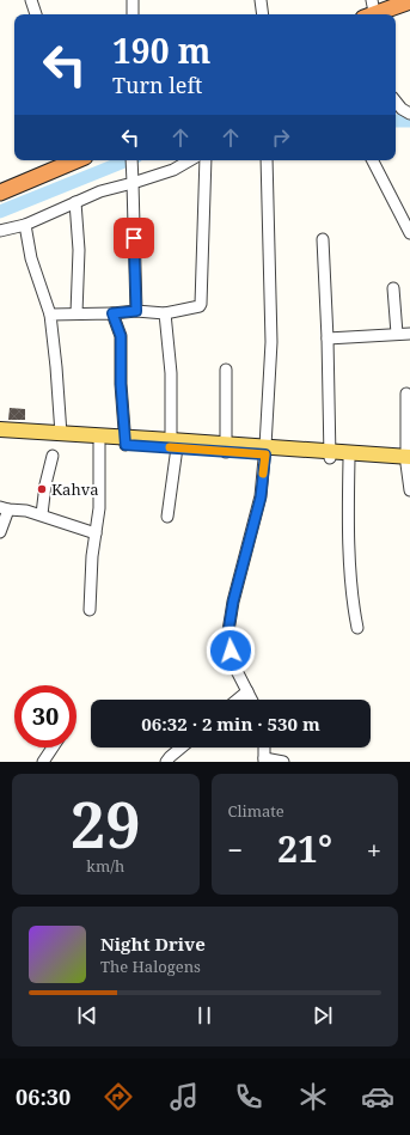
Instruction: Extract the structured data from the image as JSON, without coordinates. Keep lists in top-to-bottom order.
{
  "places": ["Kahva"],
  "page": {
    "turn": ["190 m", "Turn left"],
    "limit": "30",
    "trip": "06:32 · 2 min · 530 m",
    "tile": [
      ["29", "km/h"],
      "Climate"
    ],
    "heat": ["−", "21°", "+"],
    "song": ["Night Drive", "The Halogens"],
    "tabs": "06:30"
  }
}
